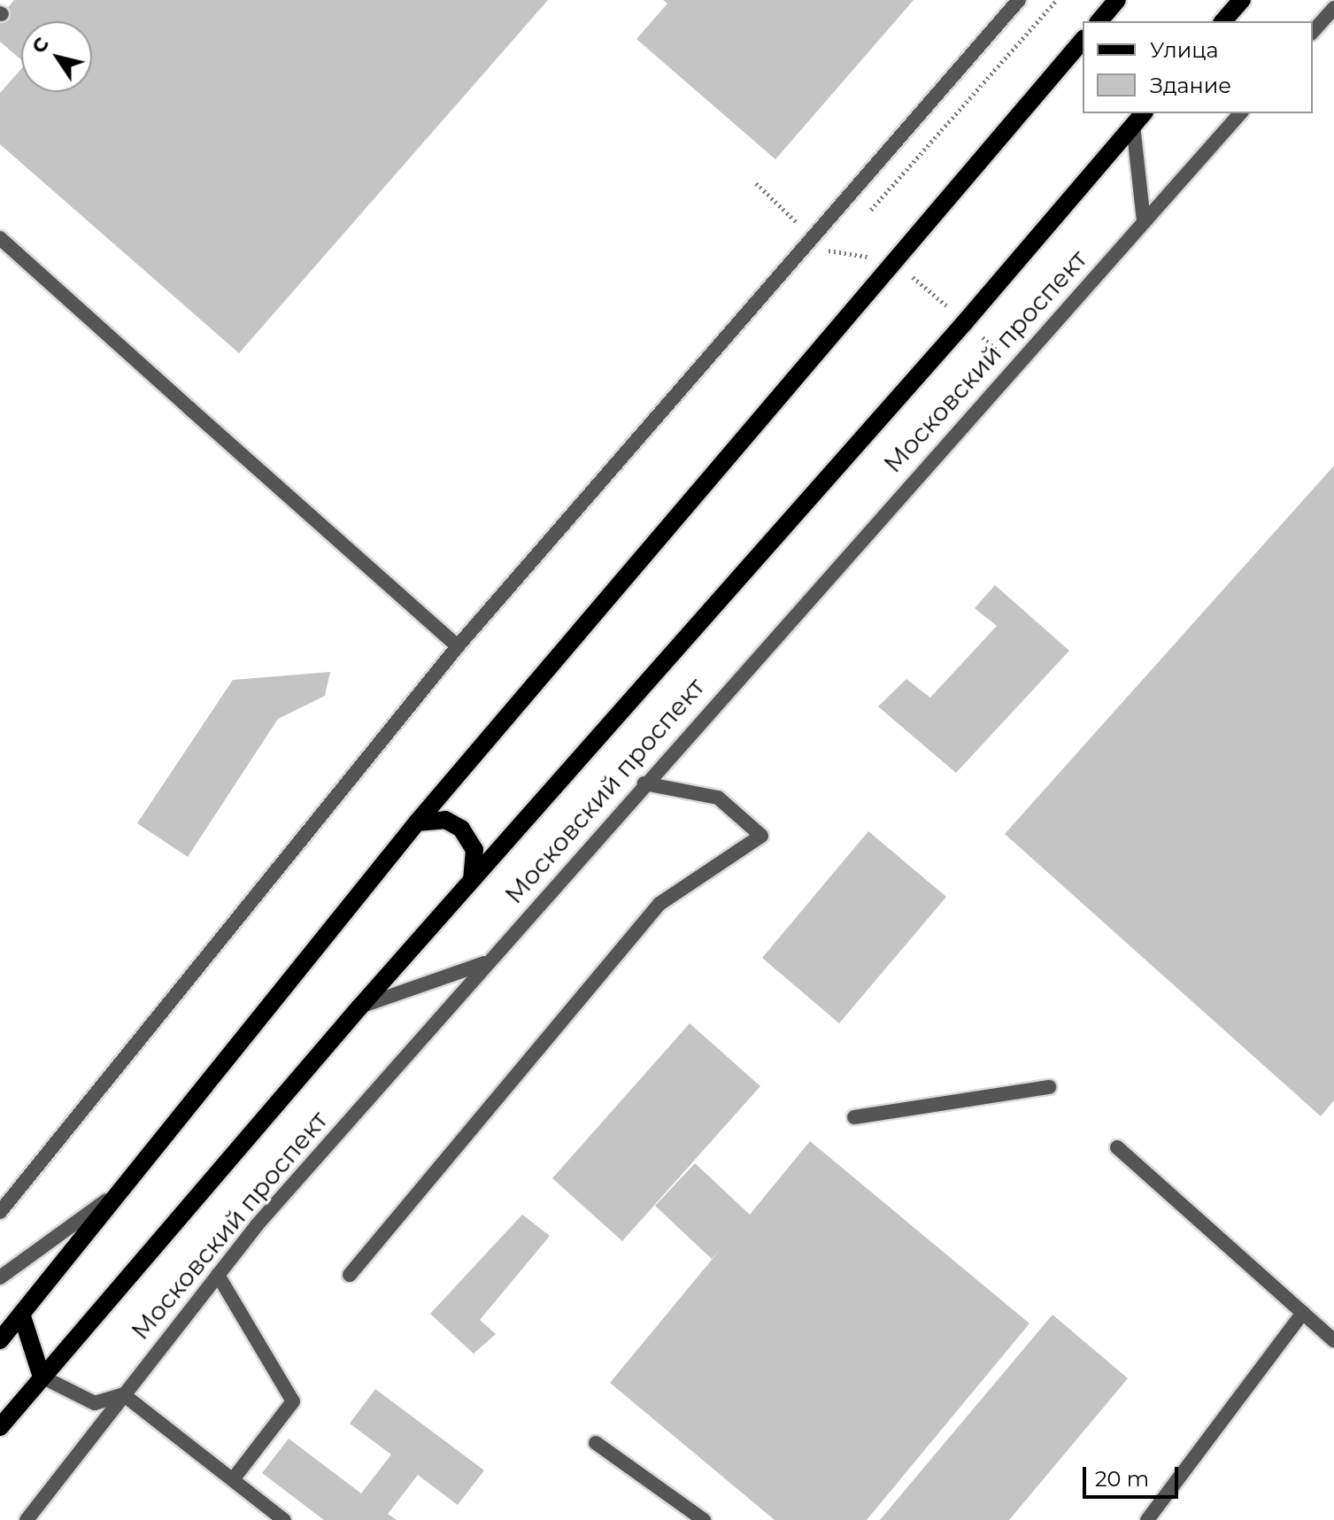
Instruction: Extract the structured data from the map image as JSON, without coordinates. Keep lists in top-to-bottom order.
{
  "streets": {
    "main road": ["Московский проспект"]
  },
  "legend": ["Улица", "Здание"],
  "scale_bar": "20 m",
  "north": "top left"
}
